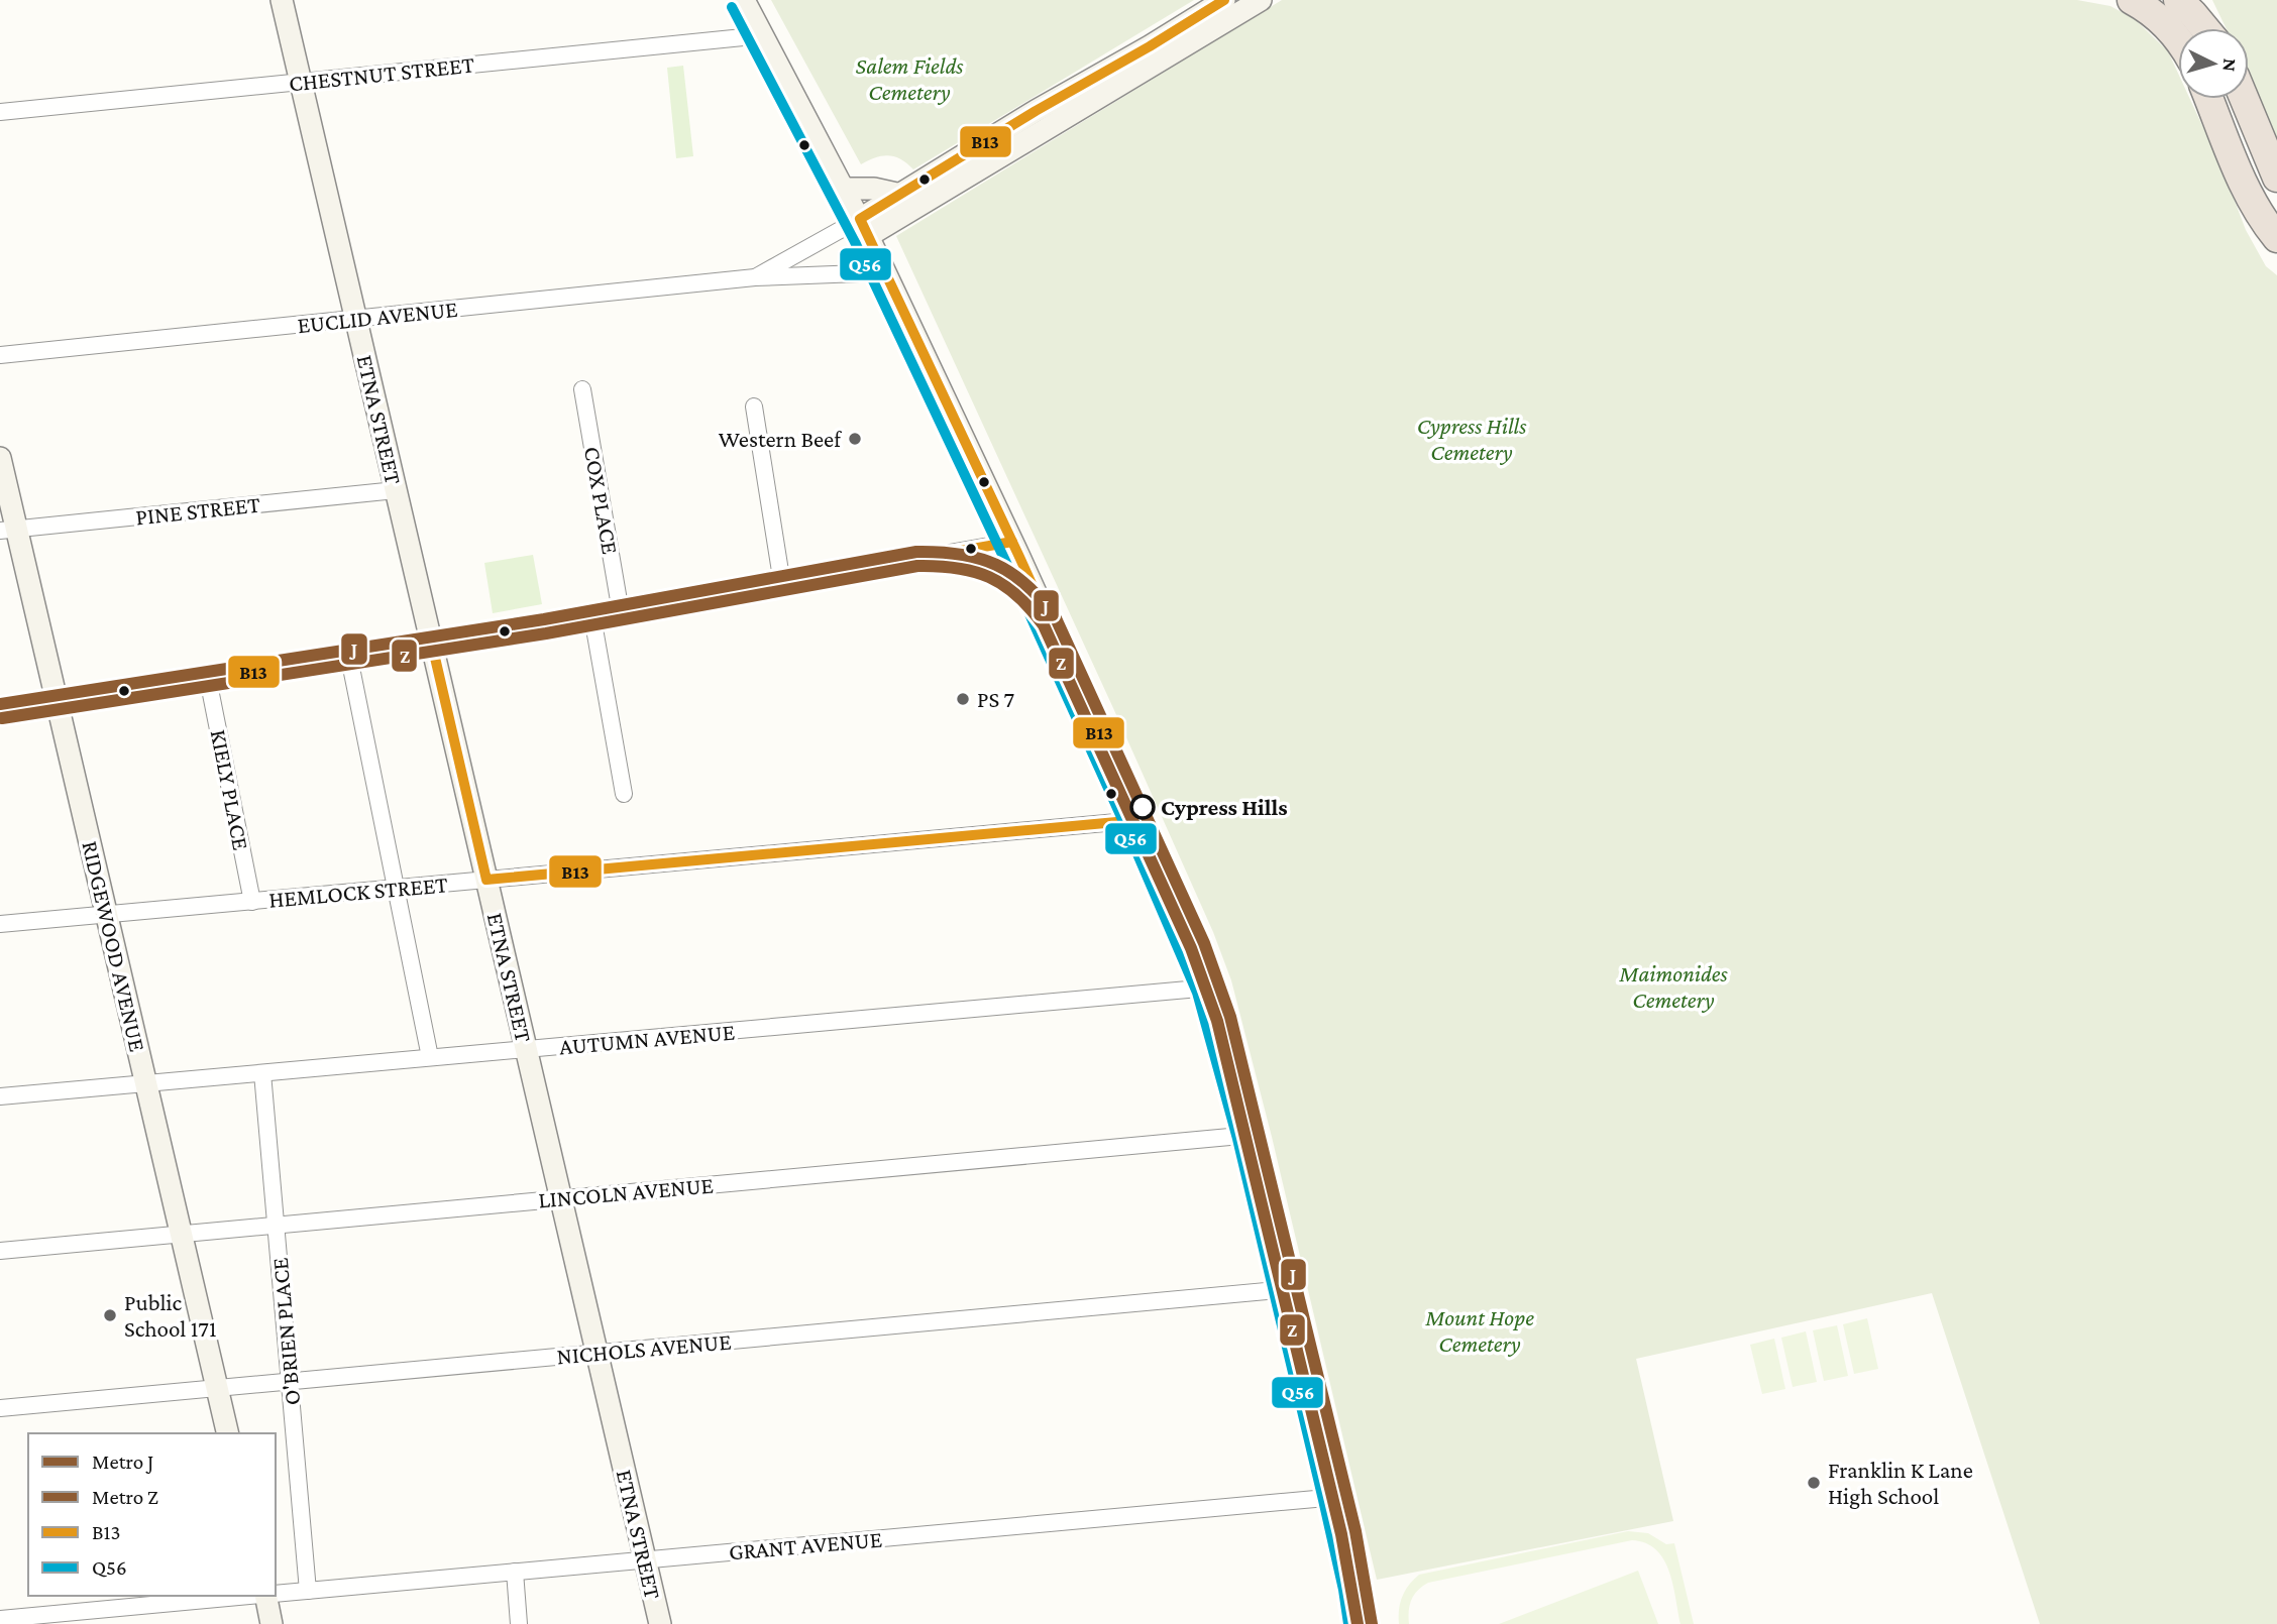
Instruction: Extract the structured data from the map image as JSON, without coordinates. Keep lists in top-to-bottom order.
{
  "streets": {
    "main road": ["ETNA STREET", "RIDGEWOOD AVENUE"],
    "street": [
      "CHESTNUT STREET",
      "EUCLID AVENUE",
      "COX PLACE",
      "PINE STREET",
      "KIELY PLACE",
      "HEMLOCK STREET",
      "AUTUMN AVENUE",
      "LINCOLN AVENUE",
      "O'BRIEN PLACE",
      "NICHOLS AVENUE",
      "GRANT AVENUE"
    ]
  },
  "crossings": [
    ["CHESTNUT STREET", "ETNA STREET"],
    ["EUCLID AVENUE", "ETNA STREET"],
    ["ETNA STREET", "PINE STREET"],
    ["ETNA STREET", "HEMLOCK STREET"],
    ["ETNA STREET", "AUTUMN AVENUE"],
    ["ETNA STREET", "LINCOLN AVENUE"],
    ["ETNA STREET", "NICHOLS AVENUE"],
    ["ETNA STREET", "GRANT AVENUE"],
    ["PINE STREET", "RIDGEWOOD AVENUE"],
    ["KIELY PLACE", "HEMLOCK STREET"],
    ["HEMLOCK STREET", "RIDGEWOOD AVENUE"],
    ["RIDGEWOOD AVENUE", "AUTUMN AVENUE"],
    ["RIDGEWOOD AVENUE", "LINCOLN AVENUE"],
    ["RIDGEWOOD AVENUE", "NICHOLS AVENUE"],
    ["AUTUMN AVENUE", "O'BRIEN PLACE"],
    ["LINCOLN AVENUE", "O'BRIEN PLACE"],
    ["O'BRIEN PLACE", "NICHOLS AVENUE"],
    ["O'BRIEN PLACE", "GRANT AVENUE"]
  ],
  "parks": [
    "Salem Fields Cemetery",
    "Cypress Hills Cemetery",
    "Maimonides Cemetery",
    "Mount Hope Cemetery"
  ],
  "places": [
    "Western Beef",
    "PS 7",
    "Cypress Hills",
    "Public School 171",
    "Franklin K Lane High School"
  ],
  "lines": [
    "transit line B13",
    "transit line Q56",
    "metro line J",
    "metro line Z"
  ],
  "legend": [
    "Metro J",
    "Metro Z",
    "B13",
    "Q56"
  ],
  "north": "right"
}
